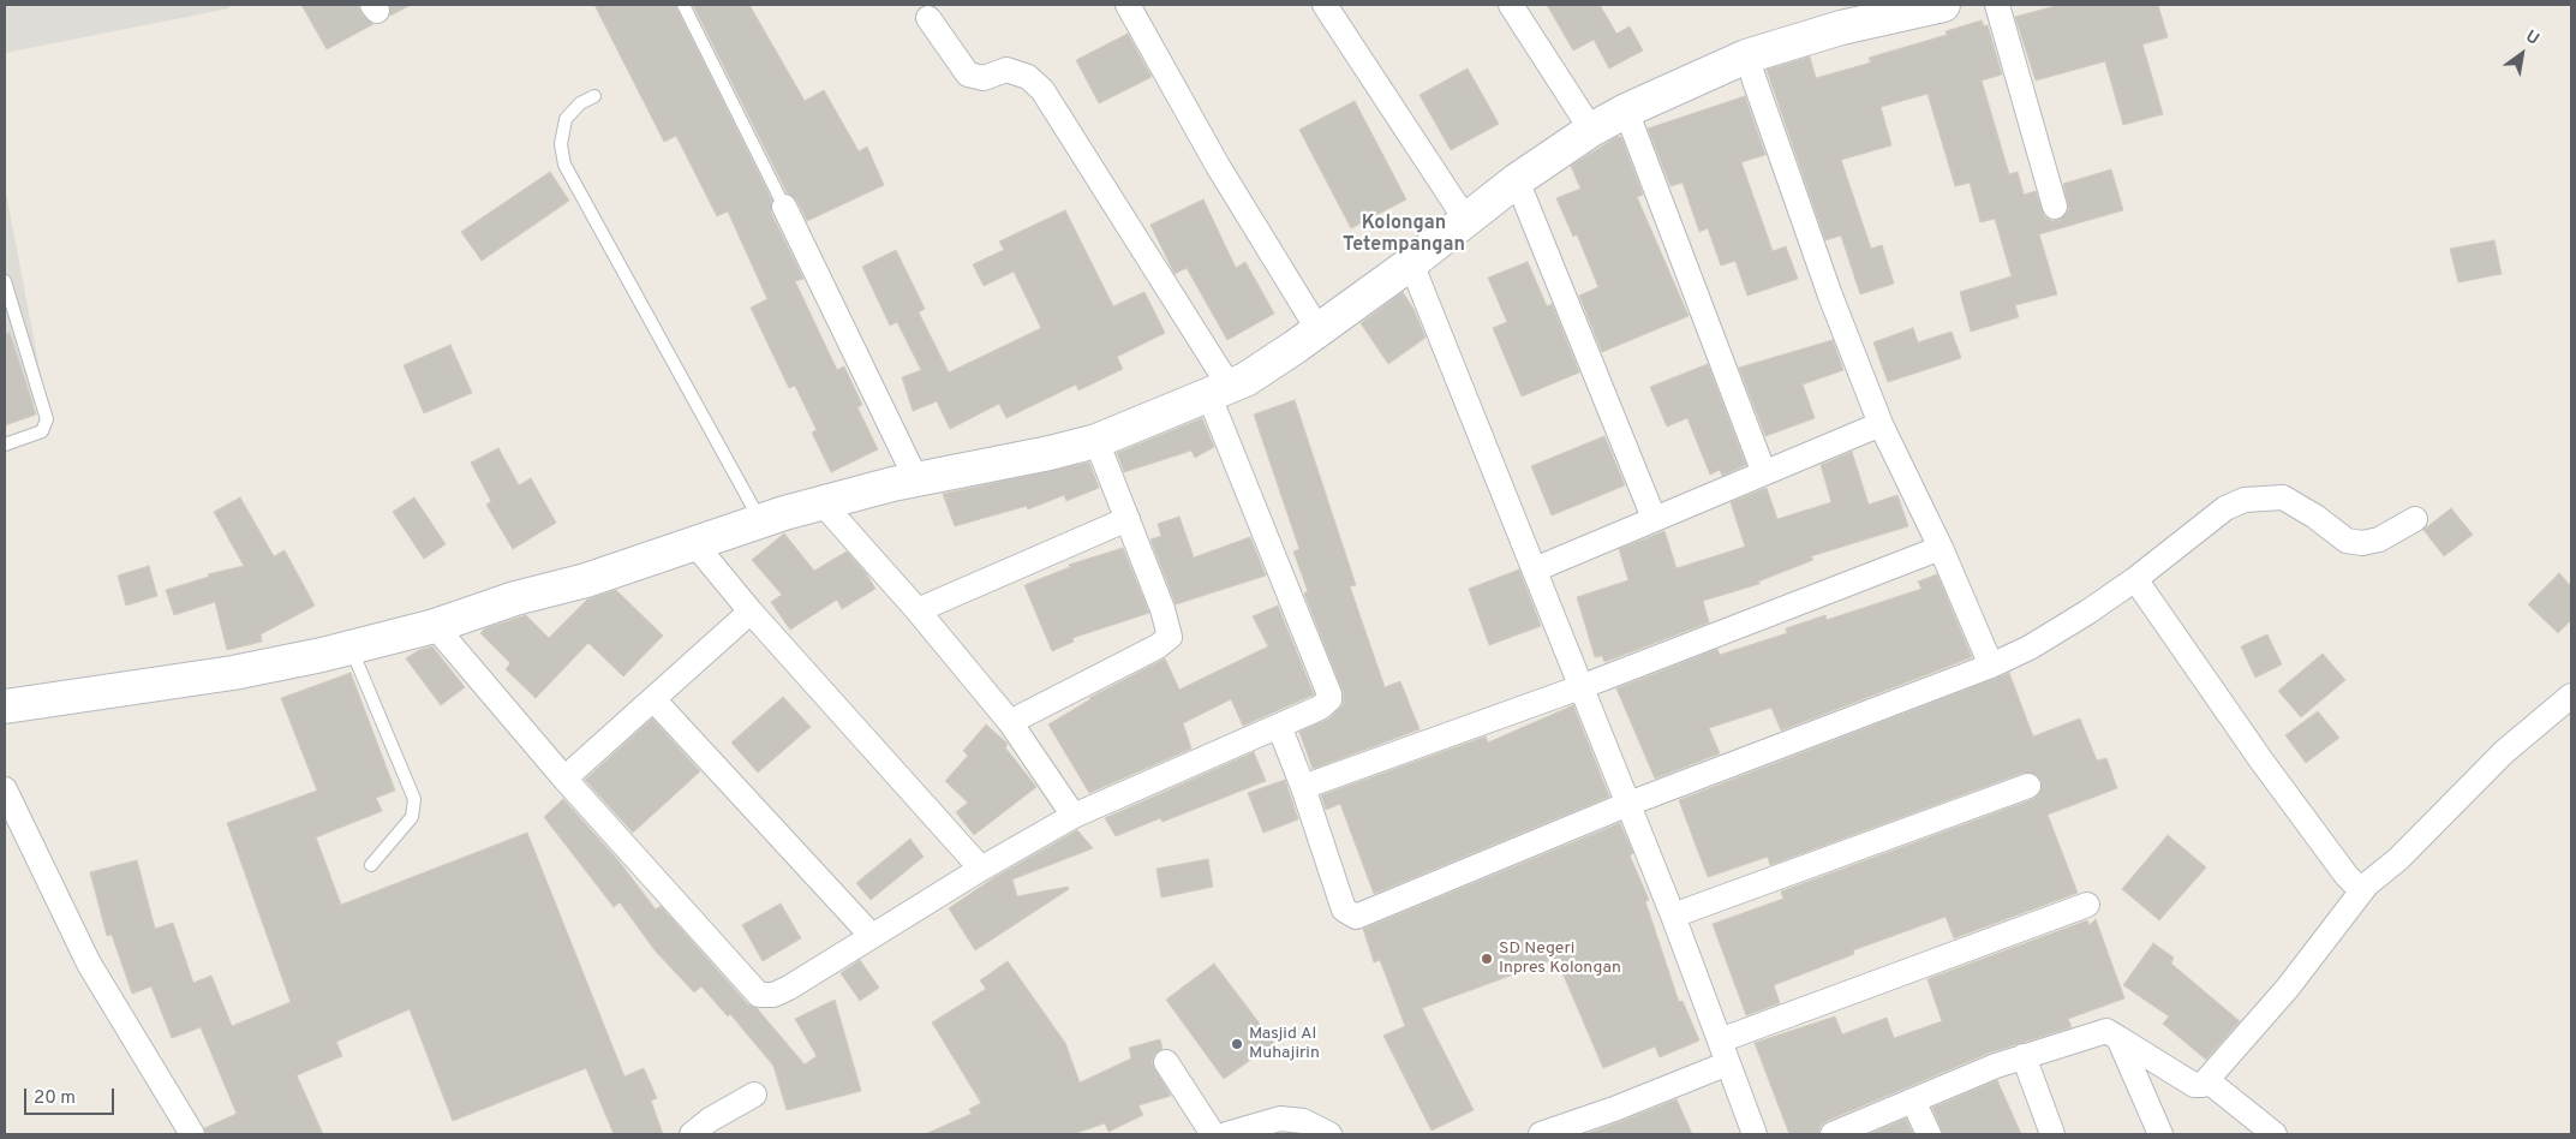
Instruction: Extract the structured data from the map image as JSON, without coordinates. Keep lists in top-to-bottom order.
{
  "districts": ["Kolongan Tetempangan"],
  "places": ["SD Negeri Inpres Kolongan", "Masjid Al Muhajirin"],
  "scale_bar": "20 m",
  "north": "top right"
}
